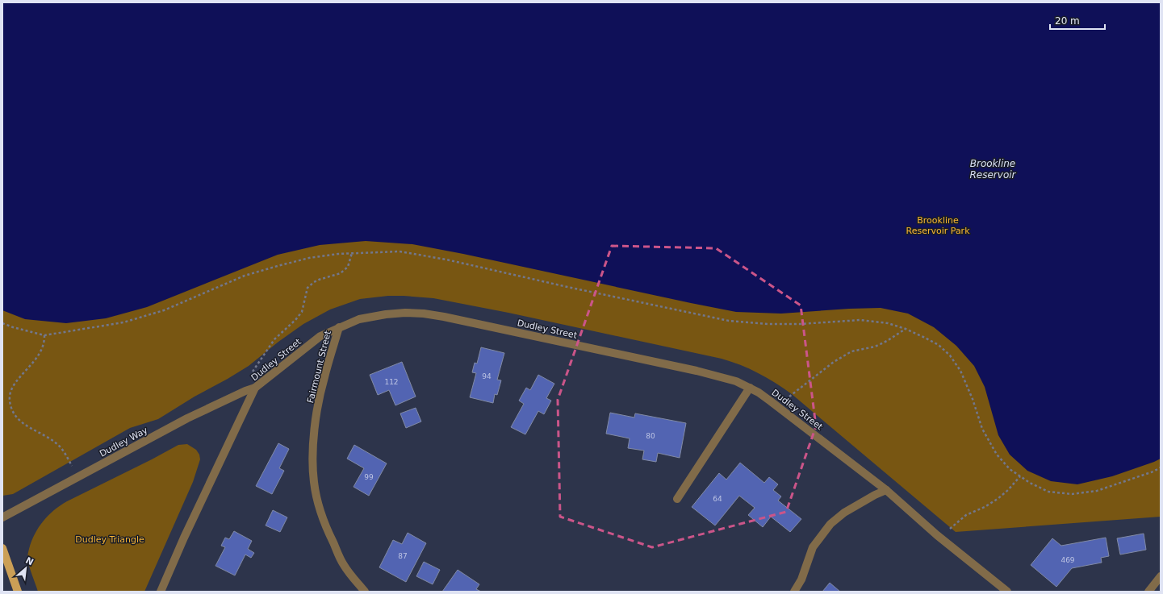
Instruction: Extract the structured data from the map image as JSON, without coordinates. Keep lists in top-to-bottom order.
{
  "streets": {
    "street": ["Dudley Street", "Fairmount Street", "Dudley Way"]
  },
  "crossings": [
    ["Dudley Street", "Fairmount Street"],
    ["Dudley Street", "Dudley Way"]
  ],
  "water": ["Brookline Reservoir"],
  "parks": ["Brookline Reservoir Park", "Dudley Triangle"],
  "house_numbers": [
    "94",
    "112",
    "80",
    "99",
    "64",
    "87",
    "469"
  ],
  "scale_bar": "20 m",
  "north": "top right"
}
